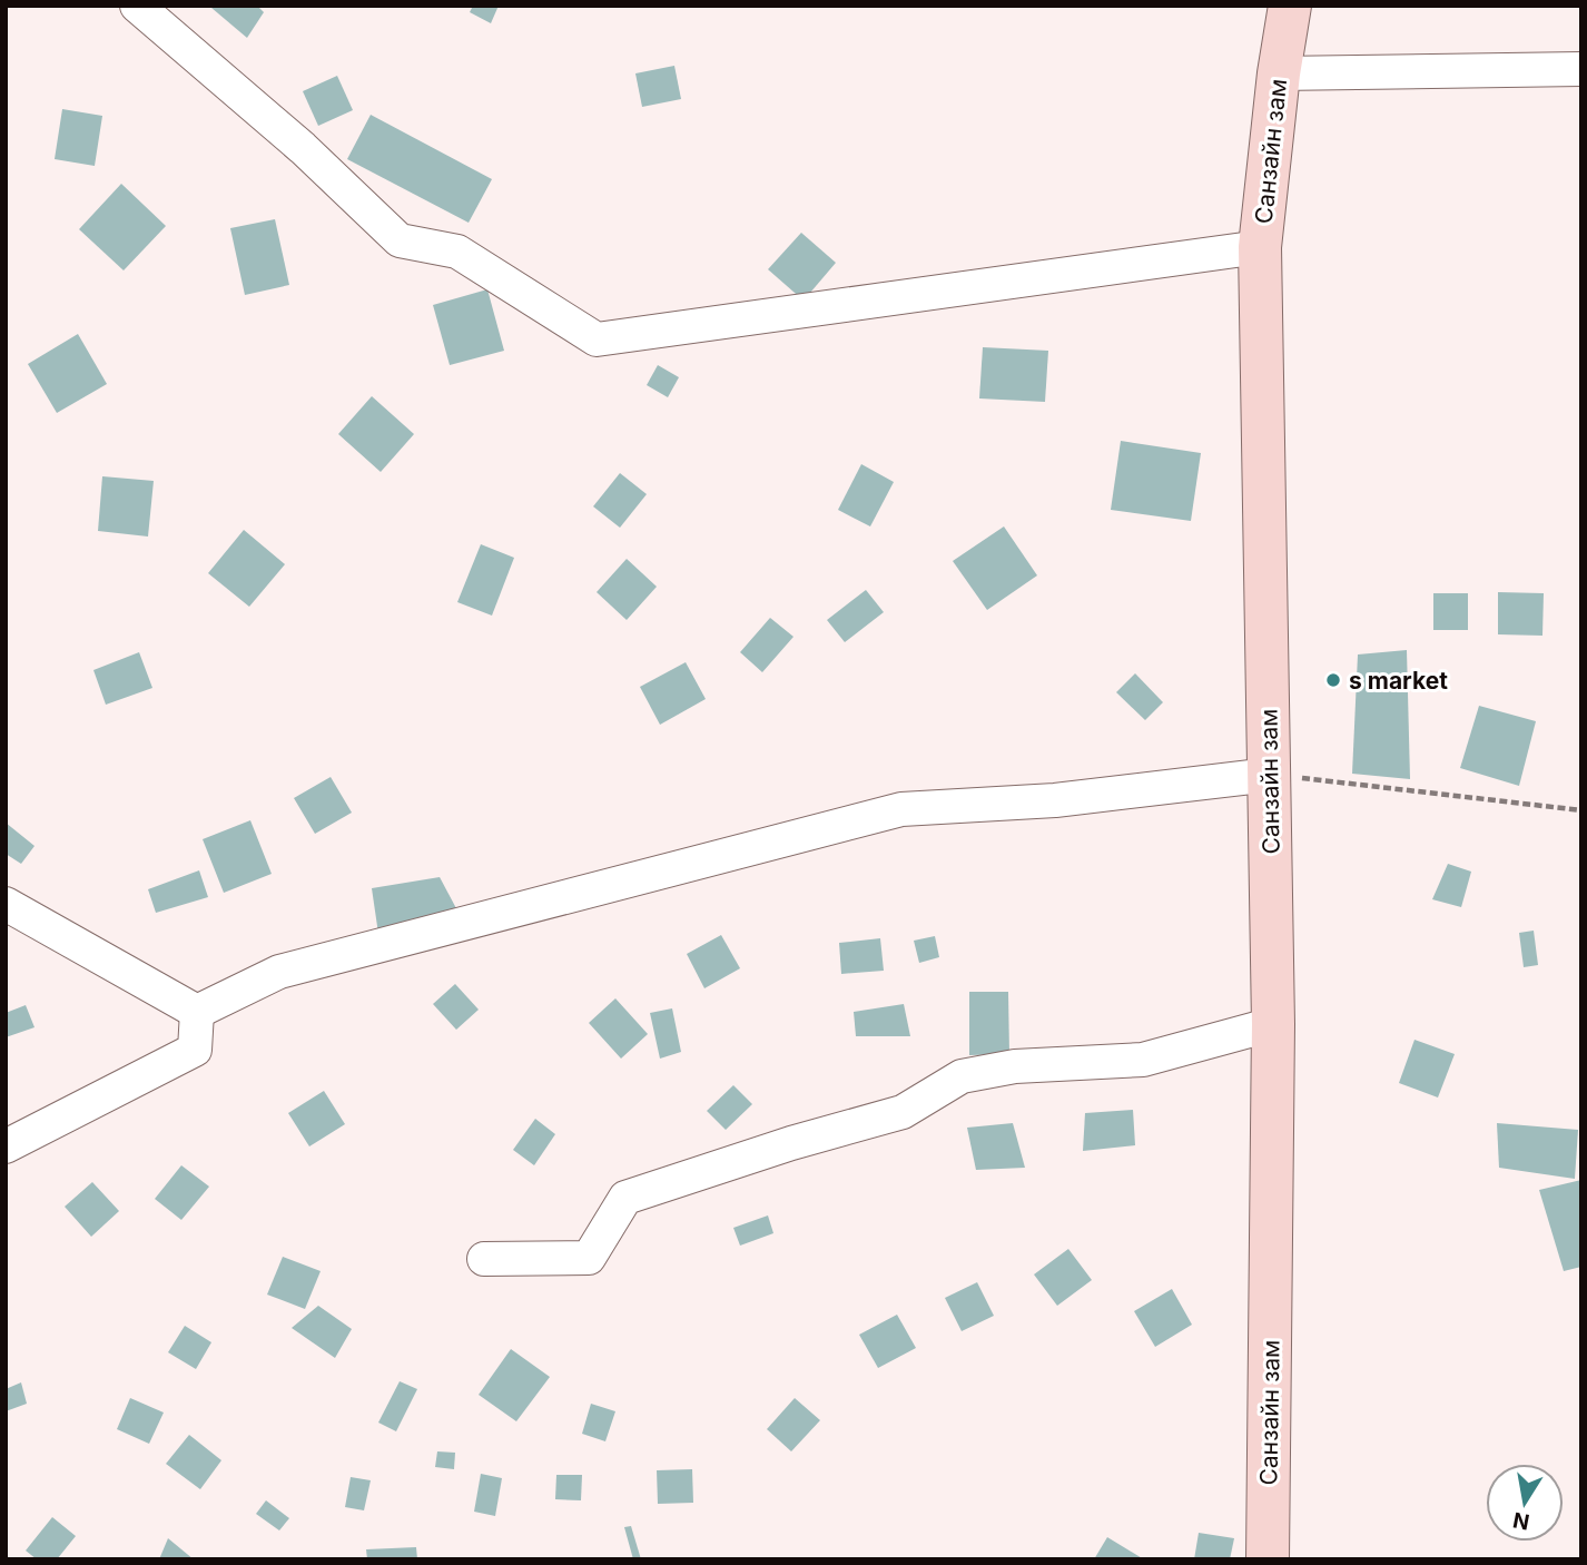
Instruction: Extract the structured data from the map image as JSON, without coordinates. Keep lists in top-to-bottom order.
{
  "streets": {
    "main road": ["Санзайн зам"]
  },
  "places": ["s market"],
  "north": "bottom"
}
